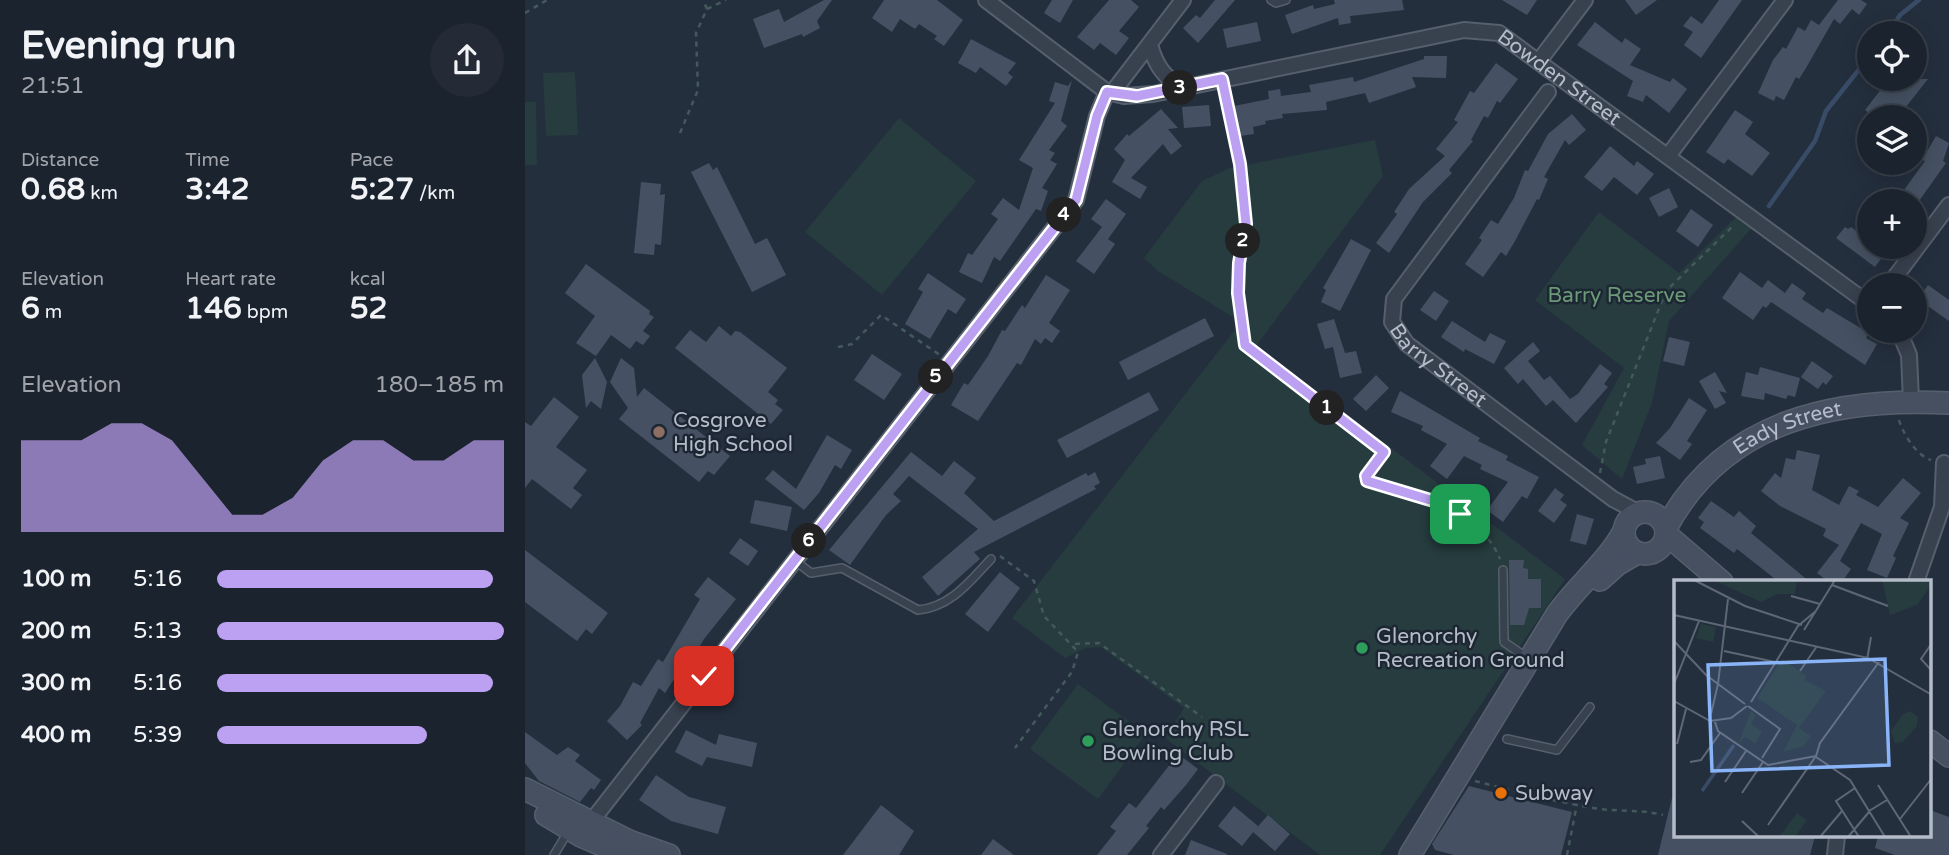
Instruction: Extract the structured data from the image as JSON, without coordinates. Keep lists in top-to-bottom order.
{
  "streets": {
    "main road": ["Eady Street"],
    "street": ["Bowden Street", "Barry Street"]
  },
  "crossings": [
    ["Barry Street", "Eady Street"]
  ],
  "parks": ["Barry Reserve"],
  "places": [
    "Cosgrove High School",
    "Glenorchy Recreation Ground",
    "Glenorchy RSL Bowling Club",
    "Subway"
  ],
  "page": {
    "heading": ["Evening run", "21:51"],
    "map_buttons": ["+", "−"],
    "pins": [
      "3",
      "4",
      "2",
      "5",
      "1",
      "6"
    ],
    "stats": [
      ["Distance", "0.68 km"],
      ["Time", "3:42"],
      ["Pace", "5:27 /km"],
      ["Elevation", "6 m"],
      ["Heart rate", "146 bpm"],
      ["kcal", "52"]
    ],
    "chart": ["Elevation", "180–185 m"],
    "list": [
      {
        "name": "100 m",
        "note": "5:16"
      },
      {
        "name": "200 m",
        "note": "5:13"
      },
      {
        "name": "300 m",
        "note": "5:16"
      },
      {
        "name": "400 m",
        "note": "5:39"
      }
    ]
  }
}
